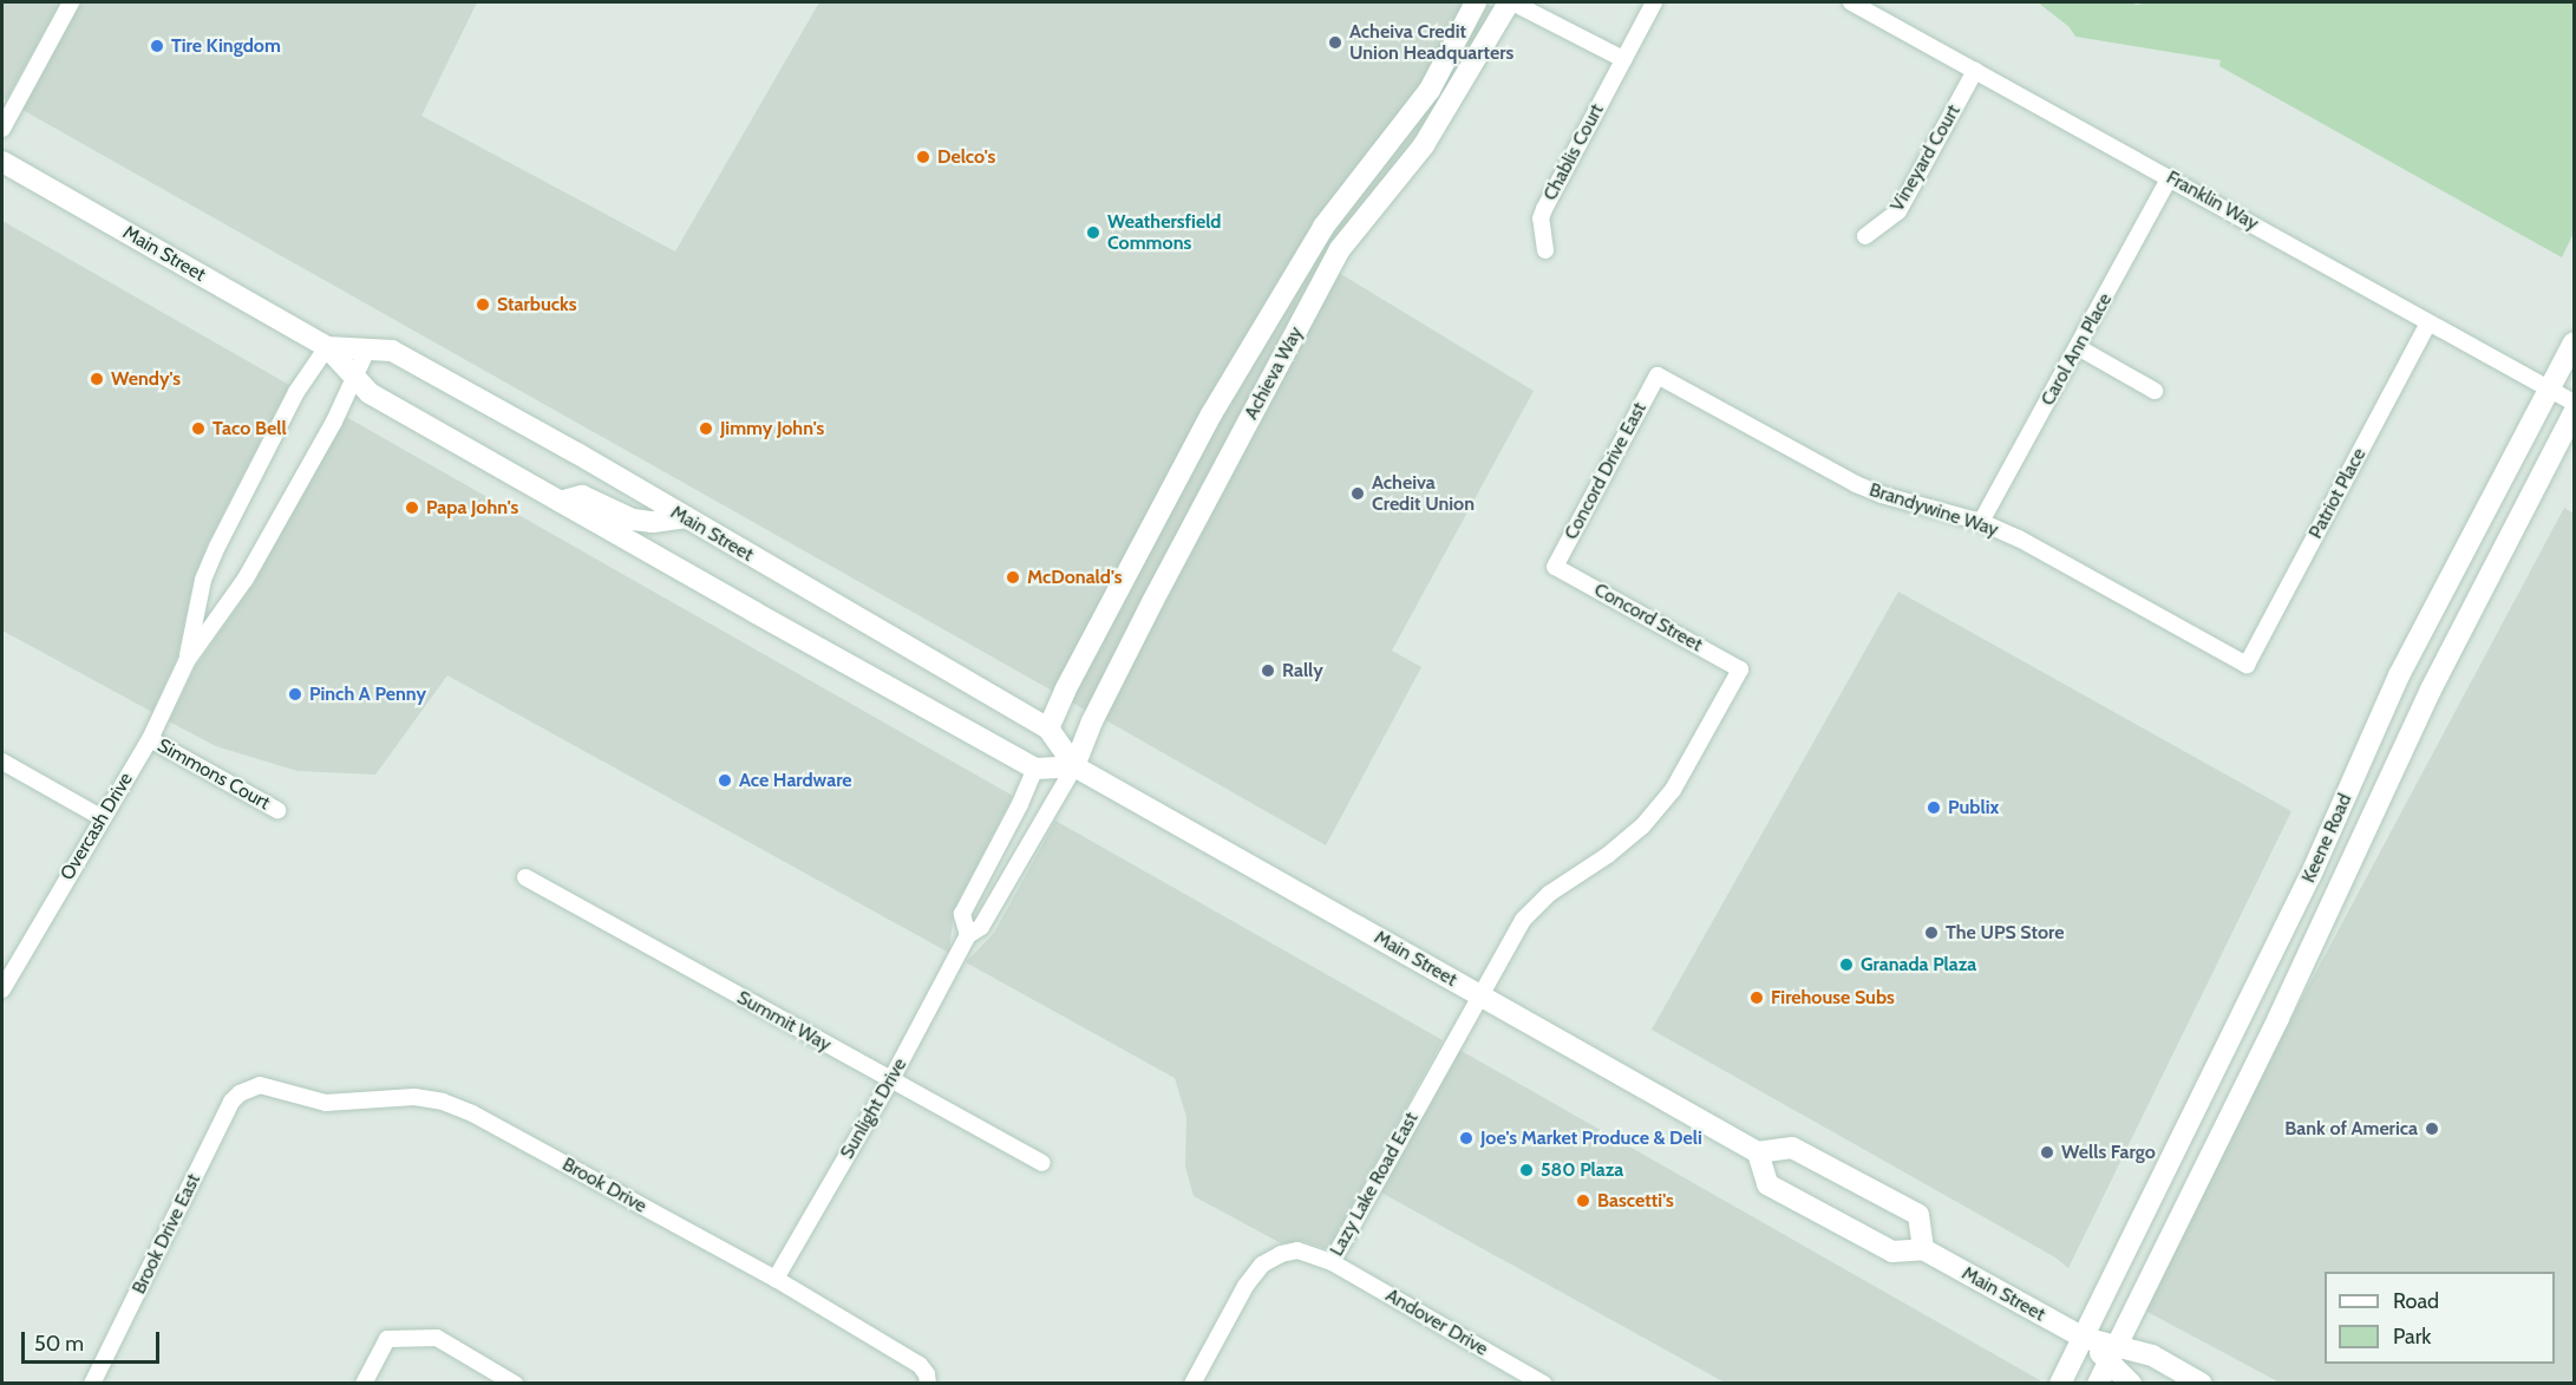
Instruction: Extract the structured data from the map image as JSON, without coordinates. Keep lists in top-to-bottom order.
{
  "streets": {
    "main road": ["Main Street", "Achieva Way", "Keene Road"],
    "street": [
      "Chablis Court",
      "Vineyard Court",
      "Franklin Way",
      "Carol Ann Place",
      "Concord Drive East",
      "Patriot Place",
      "Brandywine Way",
      "Concord Street",
      "Simmons Court",
      "Overcash Drive",
      "Summit Way",
      "Sunlight Drive",
      "Lazy Lake Road East",
      "Brook Drive",
      "Brook Drive East",
      "Andover Drive"
    ]
  },
  "crossings": [
    ["Vineyard Court", "Franklin Way"],
    ["Franklin Way", "Carol Ann Place"],
    ["Franklin Way", "Patriot Place"],
    ["Franklin Way", "Keene Road"],
    ["Main Street", "Achieva Way"],
    ["Main Street", "Overcash Drive"],
    ["Main Street", "Keene Road"],
    ["Main Street", "Sunlight Drive"],
    ["Main Street", "Lazy Lake Road East"],
    ["Carol Ann Place", "Brandywine Way"],
    ["Achieva Way", "Sunlight Drive"],
    ["Concord Drive East", "Brandywine Way"],
    ["Concord Drive East", "Concord Street"],
    ["Patriot Place", "Brandywine Way"],
    ["Concord Street", "Lazy Lake Road East"],
    ["Simmons Court", "Overcash Drive"],
    ["Summit Way", "Sunlight Drive"],
    ["Sunlight Drive", "Brook Drive"],
    ["Lazy Lake Road East", "Andover Drive"],
    ["Brook Drive", "Brook Drive East"]
  ],
  "places": [
    "Acheiva Credit Union Headquarters",
    "Tire Kingdom",
    "Delco's",
    "Weathersfield Commons",
    "Starbucks",
    "Wendy's",
    "Taco Bell",
    "Jimmy John's",
    "Acheiva Credit Union",
    "Papa John's",
    "McDonald's",
    "Rally",
    "Pinch A Penny",
    "Ace Hardware",
    "Publix",
    "The UPS Store",
    "Granada Plaza",
    "Firehouse Subs",
    "Bank of America",
    "Joe's Market Produce & Deli",
    "Wells Fargo",
    "580 Plaza",
    "Bascetti's"
  ],
  "legend": ["Road", "Park"],
  "scale_bar": "50 m"
}
